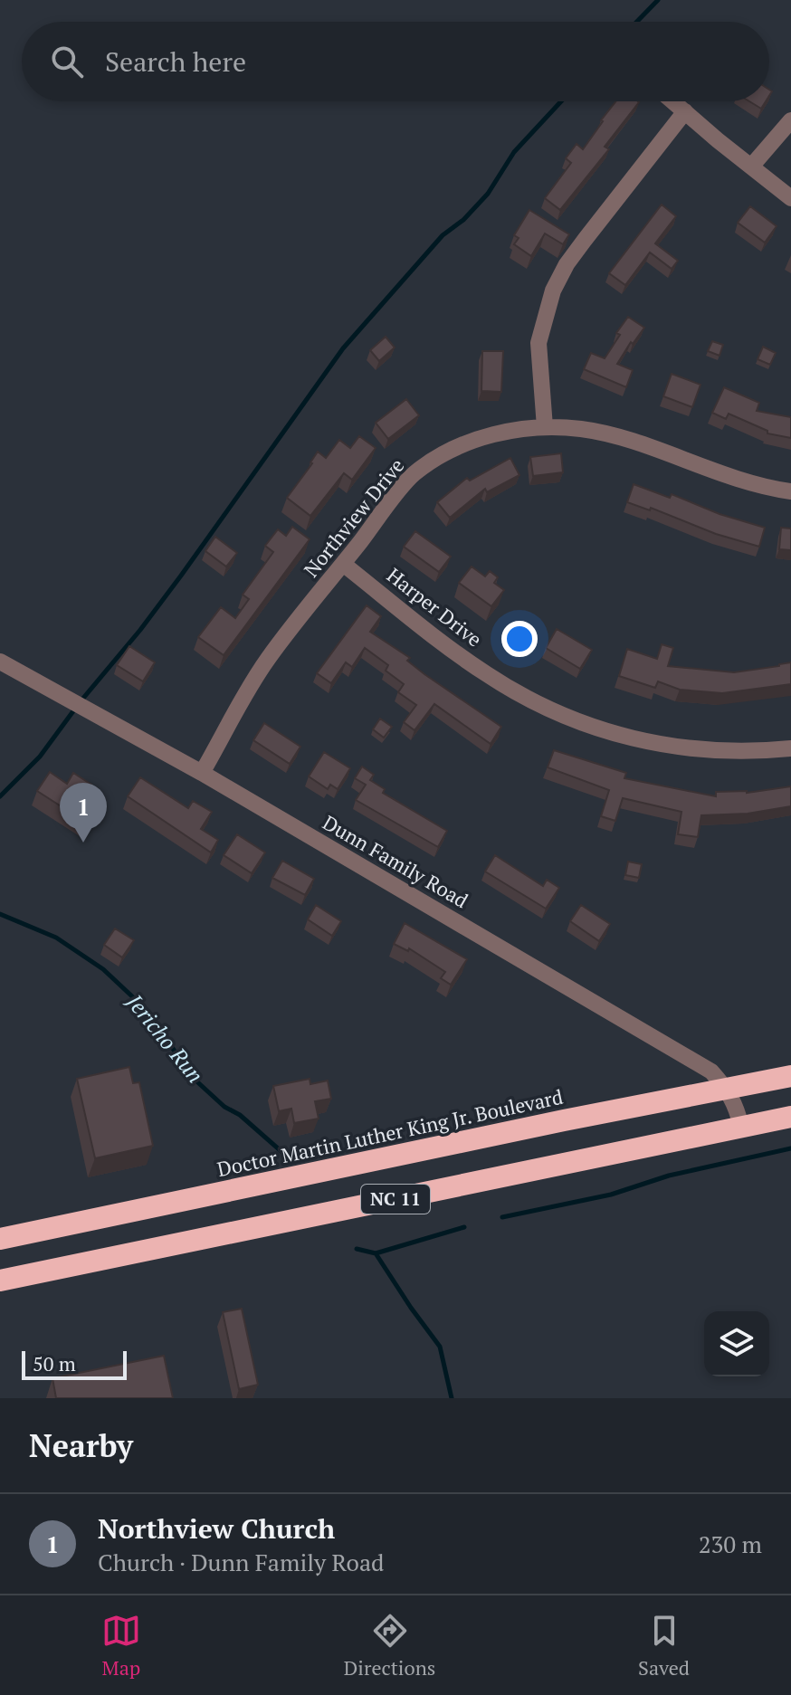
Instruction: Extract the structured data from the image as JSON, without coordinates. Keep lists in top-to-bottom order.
{
  "streets": {
    "highway": ["Doctor Martin Luther King Jr. Boulevard", "NC 11"],
    "street": ["Northview Drive", "Harper Drive", "Dunn Family Road"]
  },
  "crossings": [
    ["Northview Drive", "Harper Drive"],
    ["Northview Drive", "Dunn Family Road"],
    ["Dunn Family Road", "Doctor Martin Luther King Jr. Boulevard"],
    ["Dunn Family Road", "NC 11"]
  ],
  "water": ["Jericho Run"],
  "scale_bar": "50 m",
  "page": {
    "search": "Search here",
    "pins": "1",
    "scale": "50 m",
    "heading": "Nearby",
    "list": [
      {
        "mark": "1",
        "name": "Northview Church",
        "note": "Church · Dunn Family Road",
        "value": "230 m"
      }
    ],
    "nav": ["Map", "Directions", "Saved"]
  }
}
